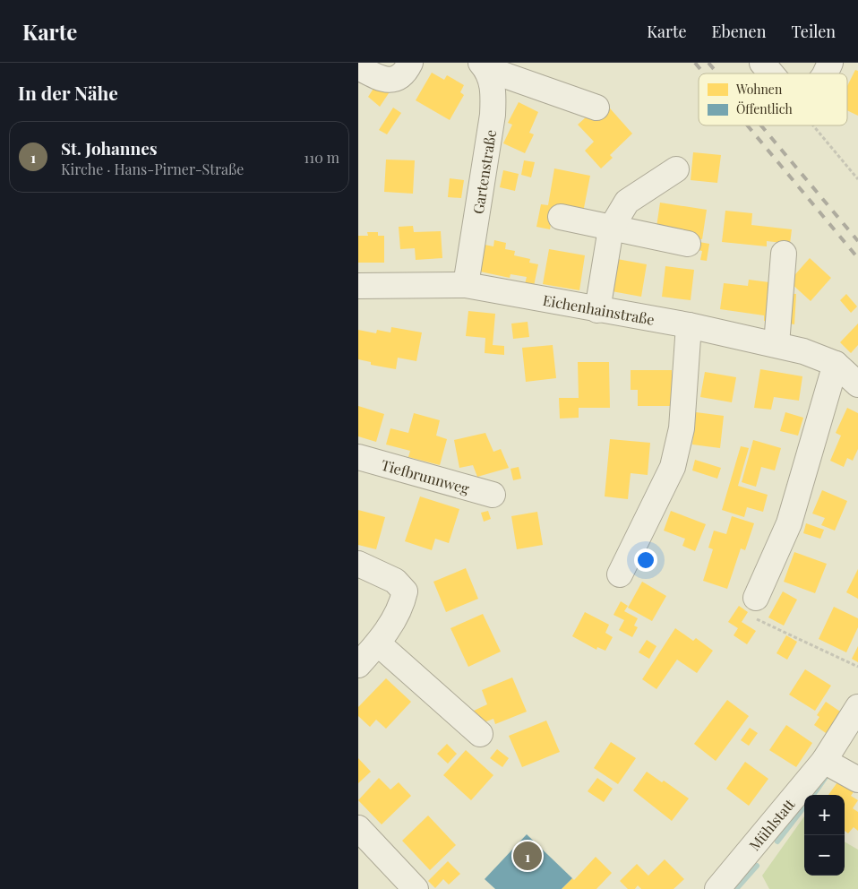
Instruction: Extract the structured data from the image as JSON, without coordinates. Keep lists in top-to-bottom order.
{
  "streets": {
    "street": [
      "Gartenstraße",
      "Eichenhainstraße",
      "Tiefbrunnweg",
      "Mühlstatt"
    ]
  },
  "crossings": [
    ["Gartenstraße", "Eichenhainstraße"]
  ],
  "legend": ["Wohnen", "Öffentlich"],
  "page": {
    "header": "Karte",
    "nav": ["Karte", "Ebenen", "Teilen"],
    "heading": "In der Nähe",
    "list": [
      {
        "mark": "1",
        "name": "St. Johannes",
        "note": "Kirche · Hans-Pirner-Straße",
        "value": "110 m"
      }
    ],
    "map_buttons": ["+", "−"],
    "pins": "1"
  }
}
